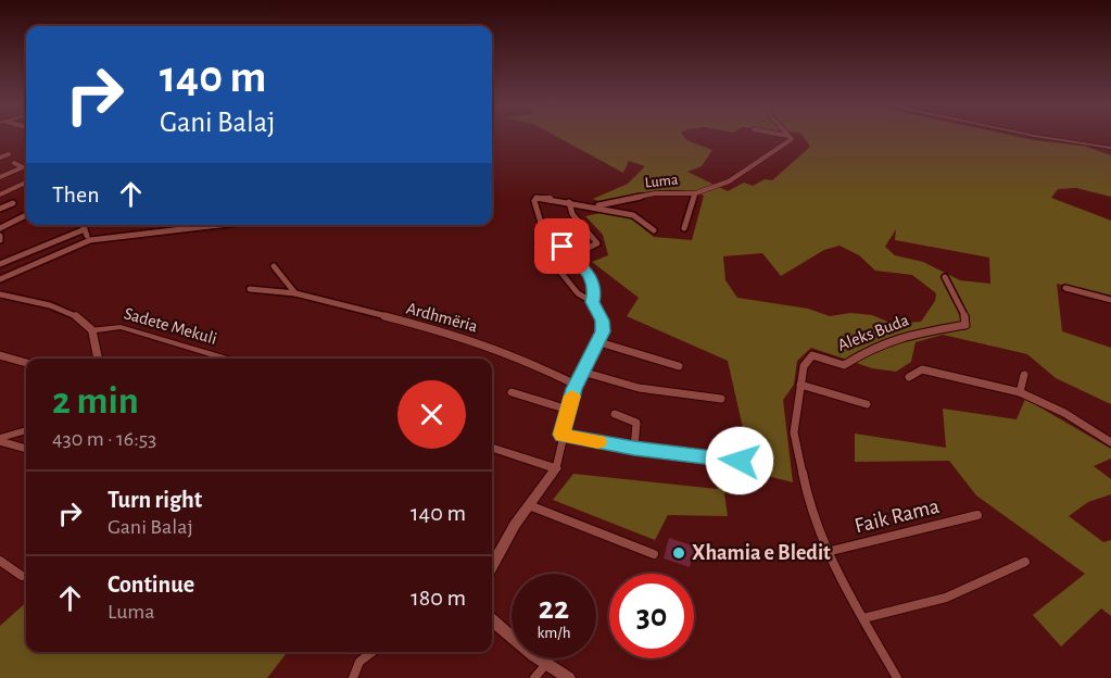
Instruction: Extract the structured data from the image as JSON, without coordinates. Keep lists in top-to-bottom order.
{
  "streets": {
    "street": [
      "Luma",
      "Ardhmëria",
      "Sadete Mekuli",
      "Aleks Buda",
      "Faik Rama"
    ]
  },
  "crossings": [
    ["Aleks Buda", "Faik Rama"]
  ],
  "places": ["Xhamia e Bledit"],
  "page": {
    "turn": ["140 m", "Gani Balaj"],
    "then": "Then",
    "heading": ["2 min", "430 m · 16:53"],
    "list": [
      {
        "name": "Turn right",
        "note": "Gani Balaj",
        "value": "140 m"
      },
      {
        "name": "Continue",
        "note": "Luma",
        "value": "180 m"
      }
    ],
    "speed": "22 km/h",
    "limit": "30"
  }
}
